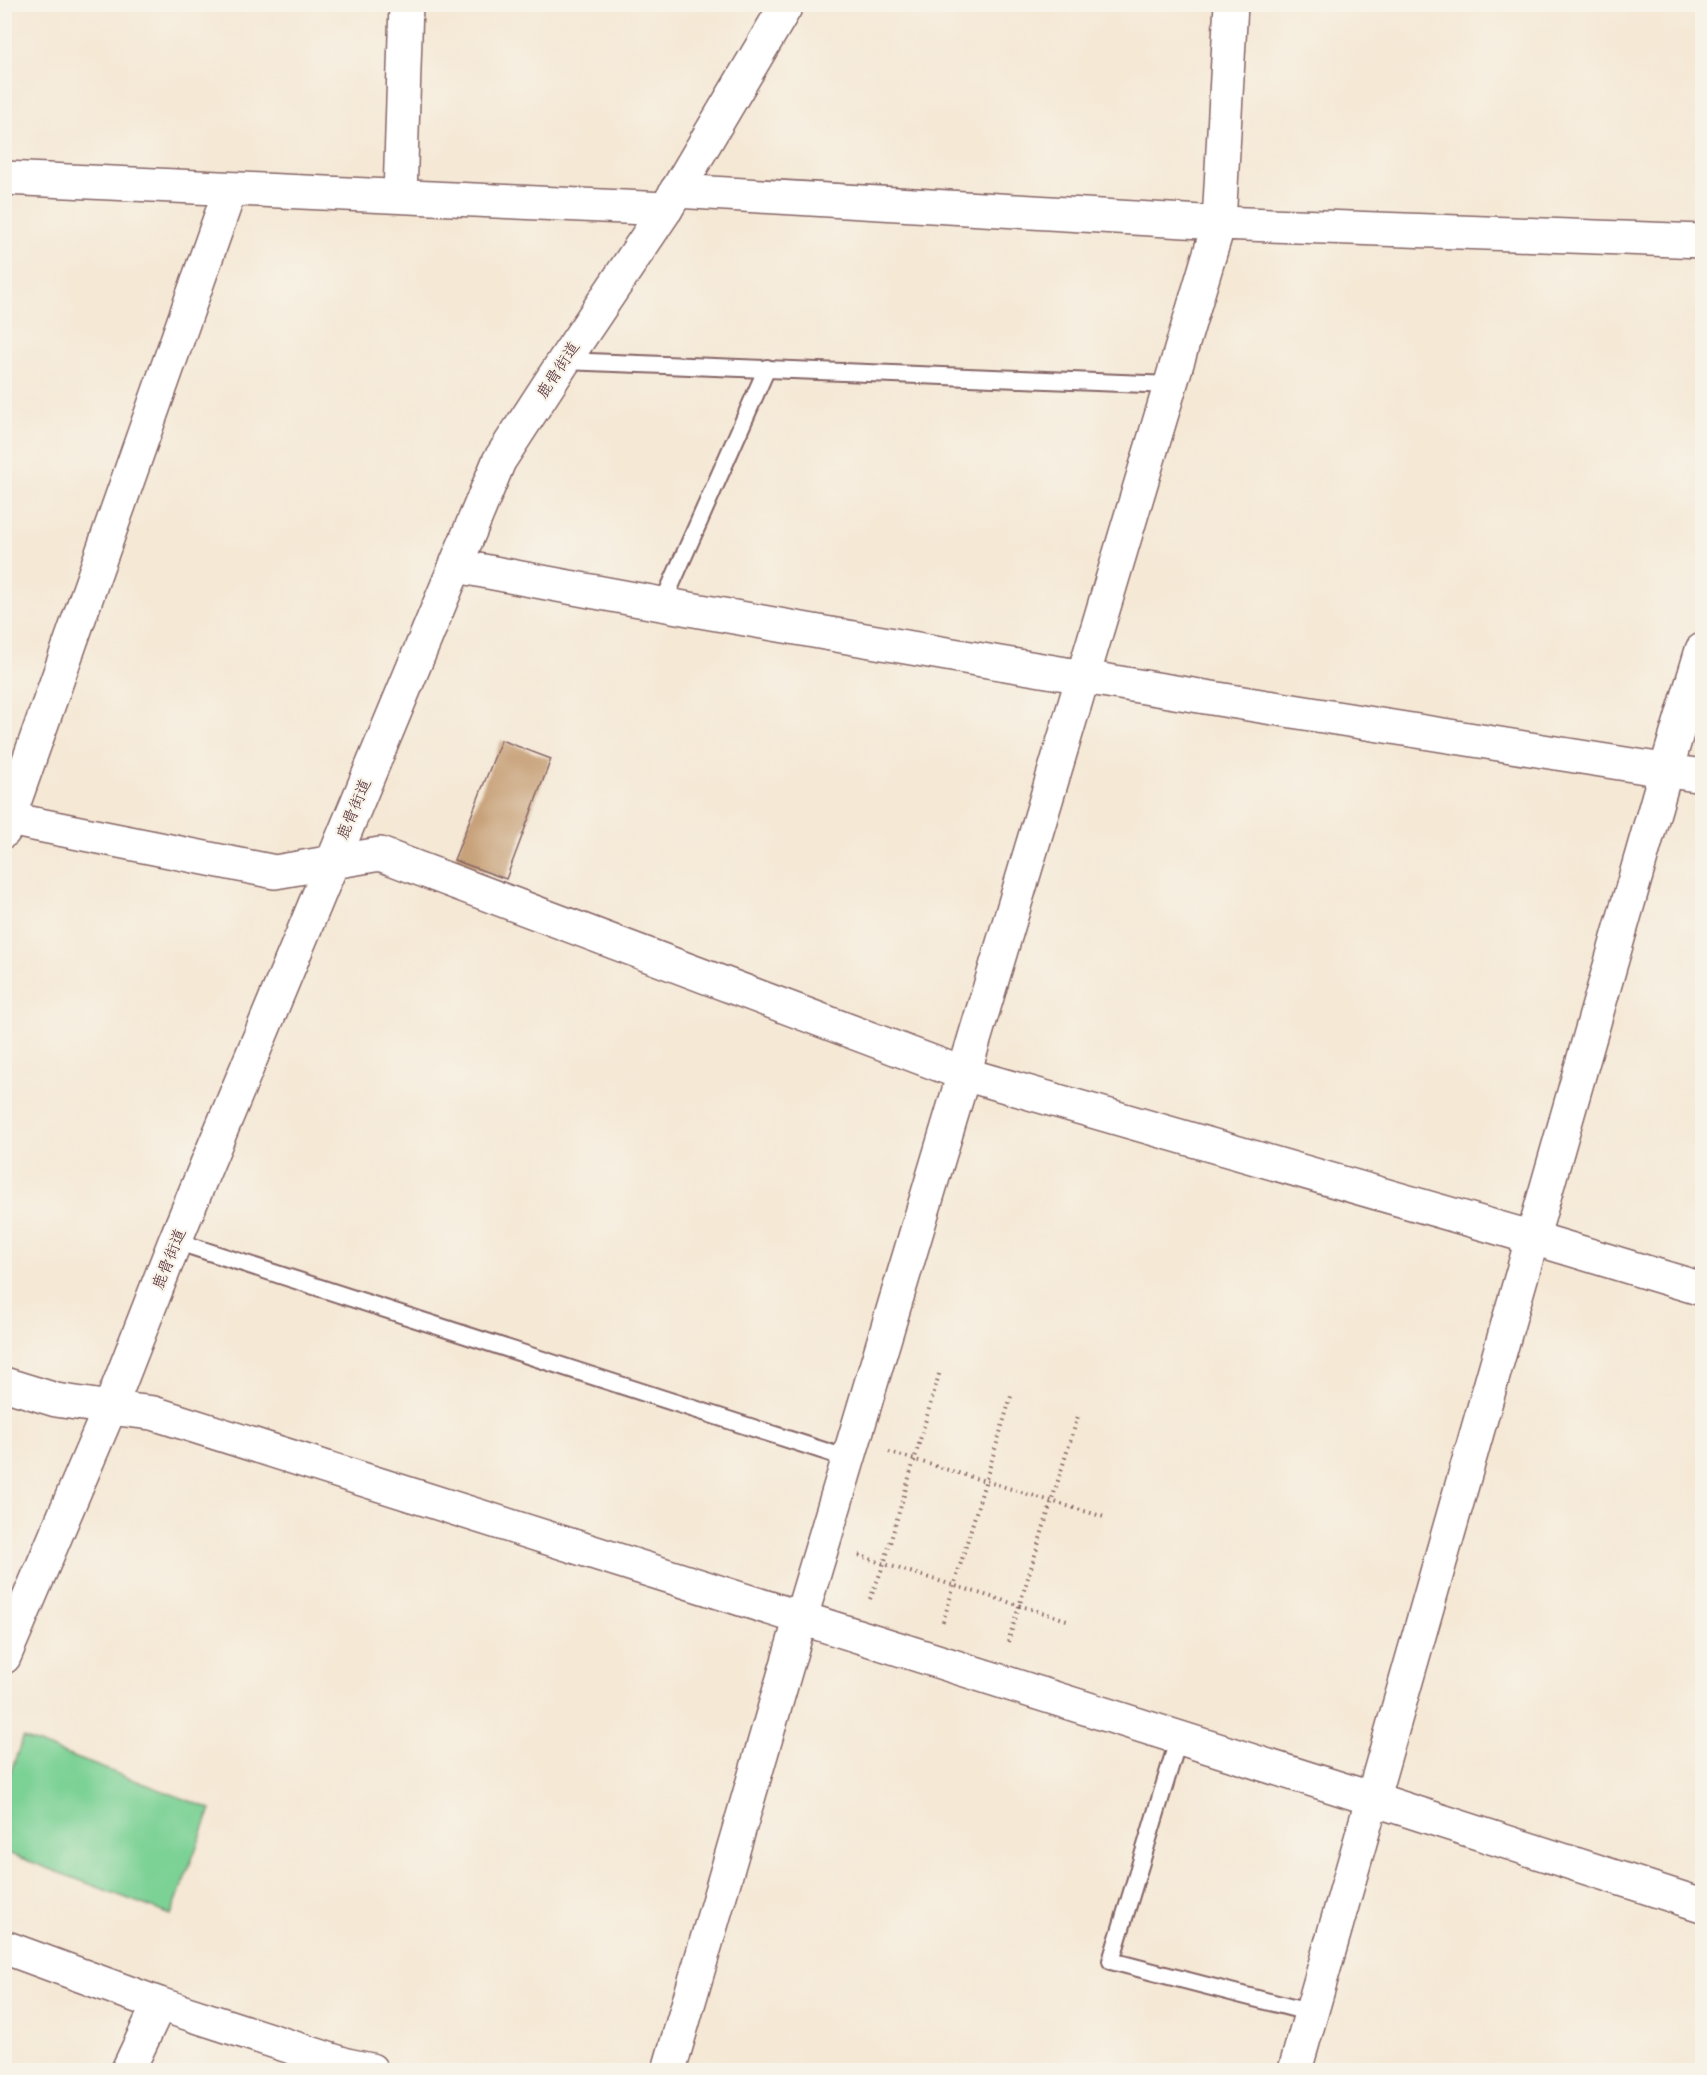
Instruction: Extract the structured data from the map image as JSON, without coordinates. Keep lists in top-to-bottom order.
{
  "streets": {
    "street": ["鹿骨街道"]
  }
}
